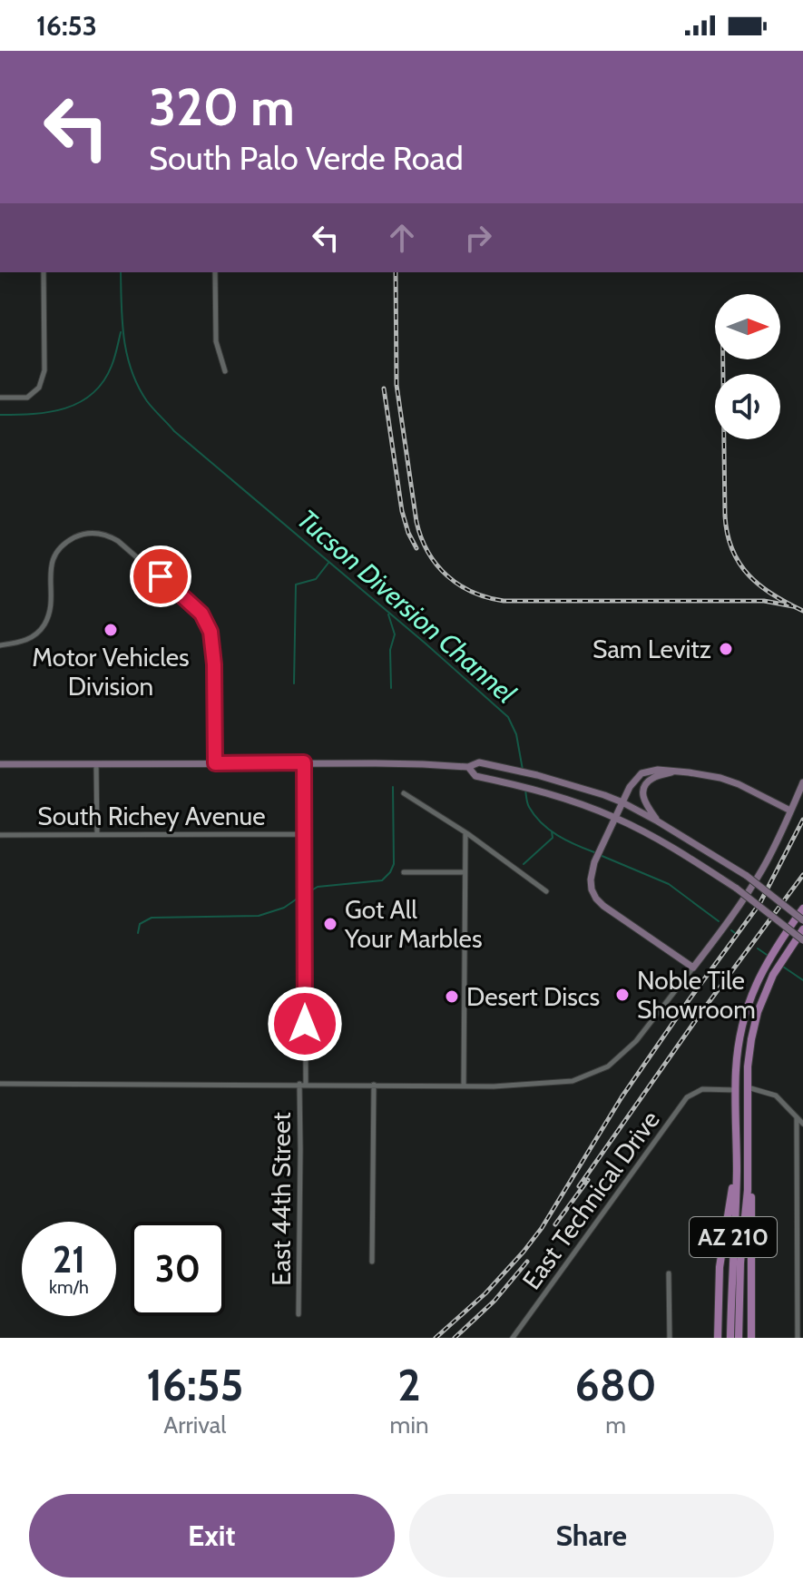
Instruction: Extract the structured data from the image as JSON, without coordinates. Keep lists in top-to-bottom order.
{
  "streets": {
    "main road": ["AZ 210"],
    "street": ["South Richey Avenue", "East 44th Street", "East Technical Drive"]
  },
  "crossings": [
    ["South Richey Avenue", "East 44th Street"],
    ["East Technical Drive", "AZ 210"]
  ],
  "water": ["Tucson Diversion Channel"],
  "places": [
    "Motor Vehicles Division",
    "Sam Levitz",
    "Got All Your Marbles",
    "Noble Tile Showroom",
    "Desert Discs"
  ],
  "north": "right",
  "page": {
    "status": "16:53",
    "turn": ["320 m", "South Palo Verde Road"],
    "speed": "21 km/h",
    "limit": "30",
    "eta": [
      "16:55",
      "Arrival",
      "2",
      "min",
      "680",
      "m"
    ],
    "buttons": ["Exit", "Share"]
  }
}
